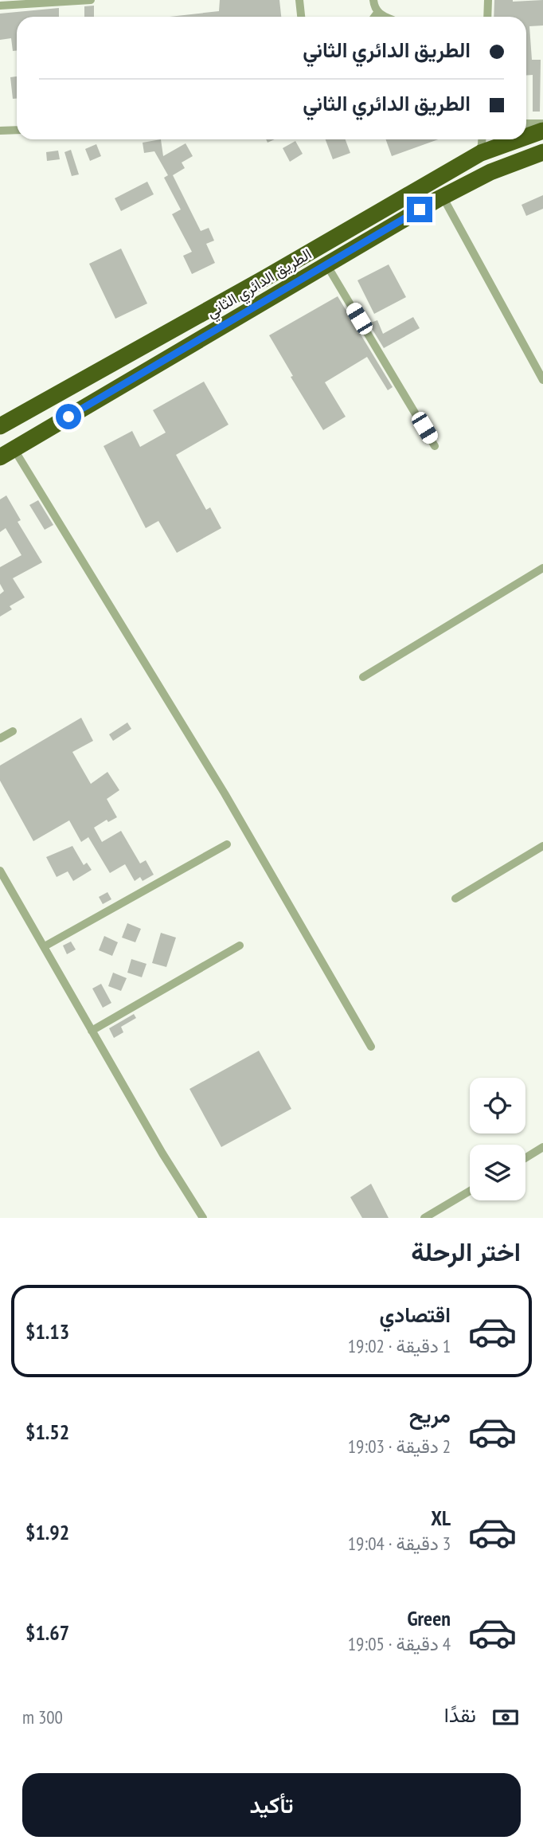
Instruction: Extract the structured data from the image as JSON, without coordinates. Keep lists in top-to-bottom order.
{
  "streets": {
    "highway": ["الطريق الدائري الثاني"]
  },
  "page": {
    "banner": ["الطريق الدائري الثاني", "الطريق الدائري الثاني"],
    "heading": "اختر الرحلة",
    "list": [
      {
        "name": "اقتصادي",
        "note": "1 دقيقة · 19:02",
        "value": "$1.13"
      },
      {
        "name": "مريح",
        "note": "2 دقيقة · 19:03",
        "value": "$1.52"
      },
      {
        "name": "XL",
        "note": "3 دقيقة · 19:04",
        "value": "$1.92"
      },
      {
        "name": "Green",
        "note": "4 دقيقة · 19:05",
        "value": "$1.67"
      }
    ],
    "pay": ["نقدًا", "300 m"],
    "buttons": "تأكيد"
  }
}
